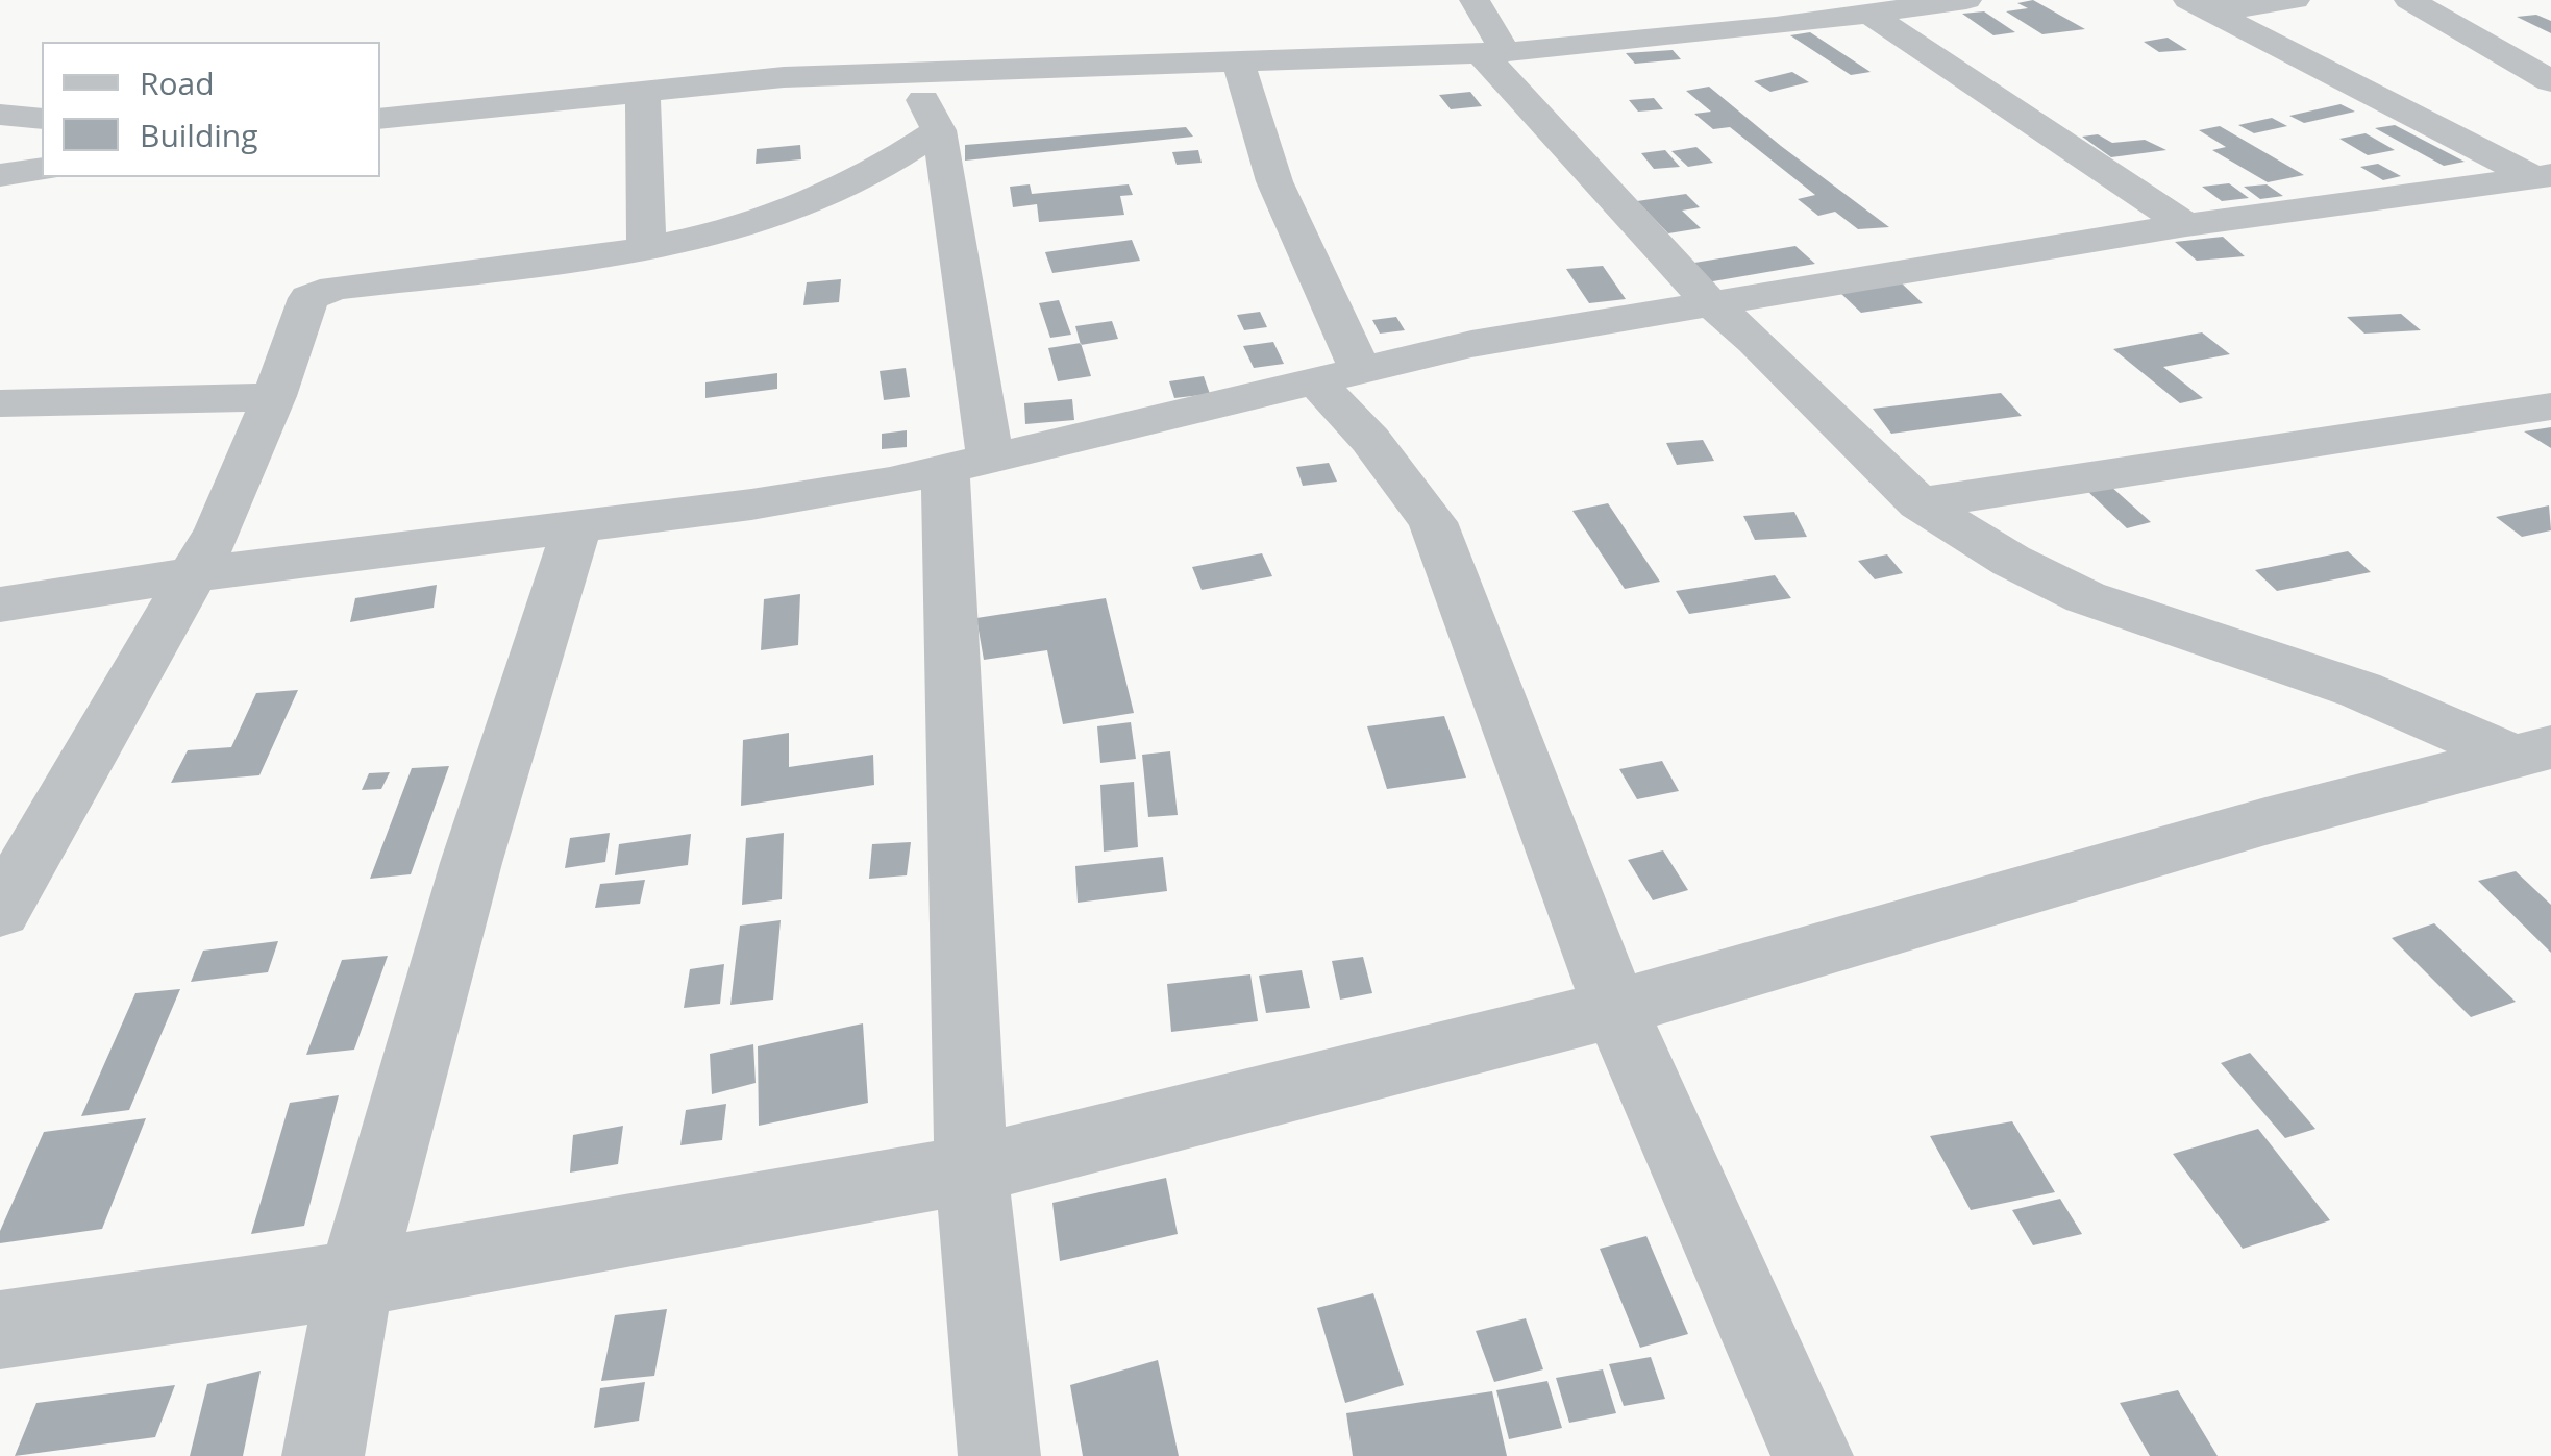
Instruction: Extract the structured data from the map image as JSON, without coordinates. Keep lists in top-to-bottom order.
{
  "legend": ["Road", "Building"]
}
